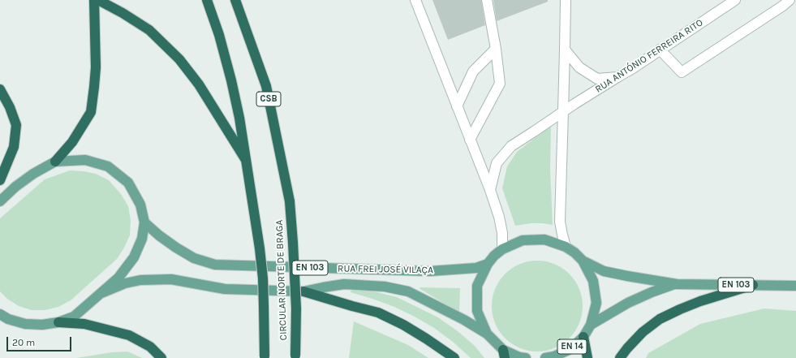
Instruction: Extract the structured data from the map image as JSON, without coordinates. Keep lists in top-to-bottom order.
{
  "streets": {
    "highway": ["CSB", "CIRCULAR NORTE DE BRAGA"],
    "main road": ["EN 103", "RUA FREI JOSÉ VILAÇA", "EN 14"],
    "street": ["RUA ANTÓNIO FERREIRA RITO"]
  },
  "crossings": [
    ["EN 103", "RUA FREI JOSÉ VILAÇA"],
    ["EN 103", "EN 14"]
  ],
  "scale_bar": "20 m"
}
